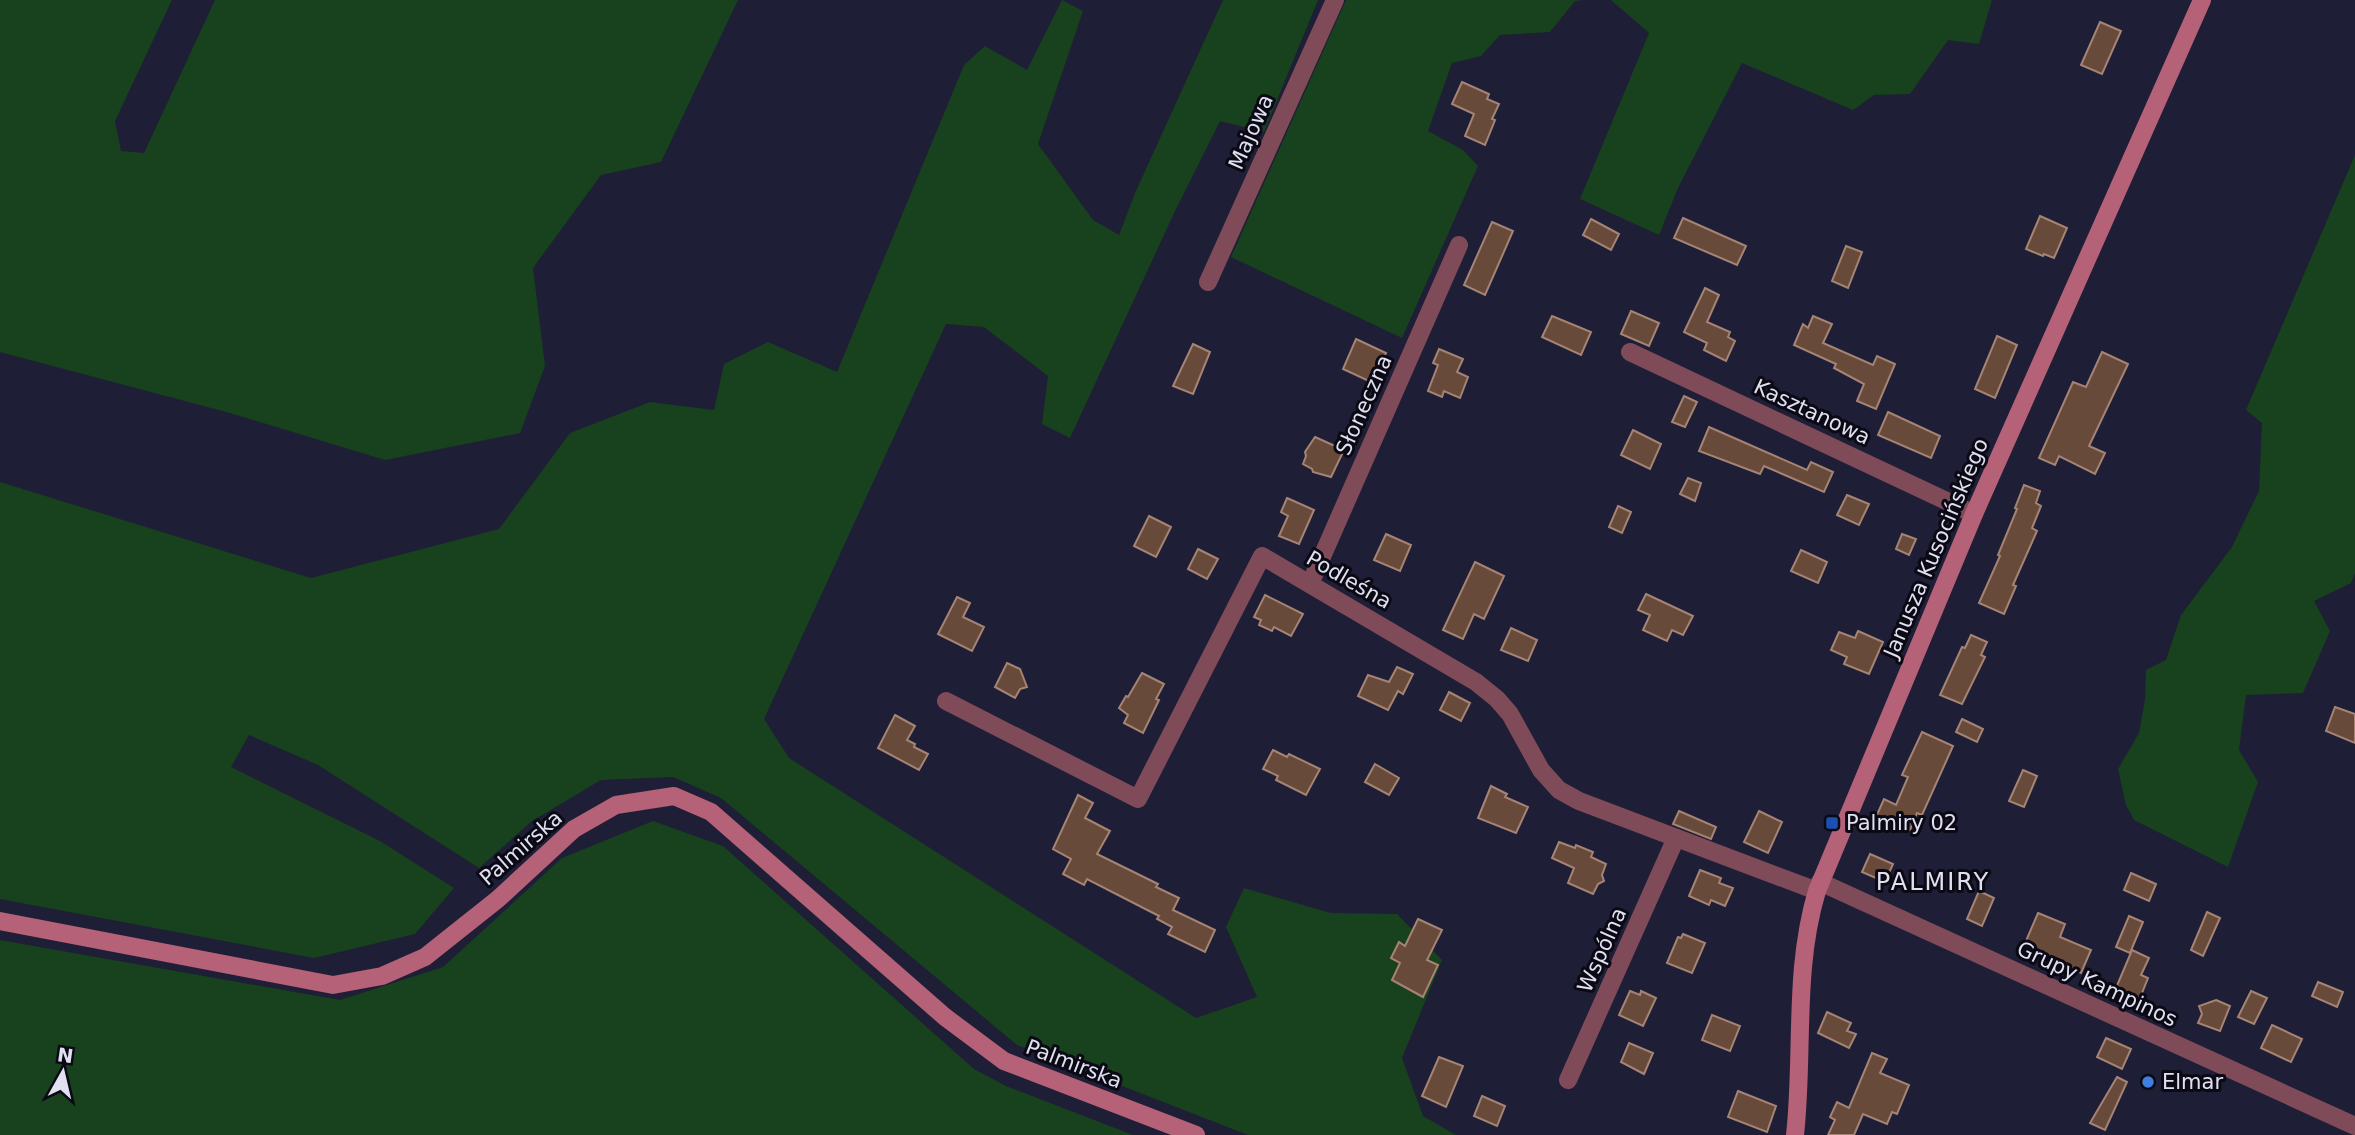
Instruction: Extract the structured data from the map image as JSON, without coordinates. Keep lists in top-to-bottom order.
{
  "streets": {
    "street": [
      "Majowa",
      "Słoneczna",
      "Kasztanowa",
      "Janusza Kusocińskiego",
      "Podleśna",
      "Palmirska",
      "Wspólna",
      "Grupy Kampinos"
    ]
  },
  "crossings": [
    ["Słoneczna", "Podleśna"],
    ["Kasztanowa", "Janusza Kusocińskiego"],
    ["Janusza Kusocińskiego", "Podleśna"],
    ["Janusza Kusocińskiego", "Grupy Kampinos"],
    ["Podleśna", "Wspólna"],
    ["Podleśna", "Grupy Kampinos"]
  ],
  "districts": ["PALMIRY"],
  "places": {
    "transit": ["Palmiry 02"],
    "other": ["Elmar"]
  },
  "north": "top"
}
